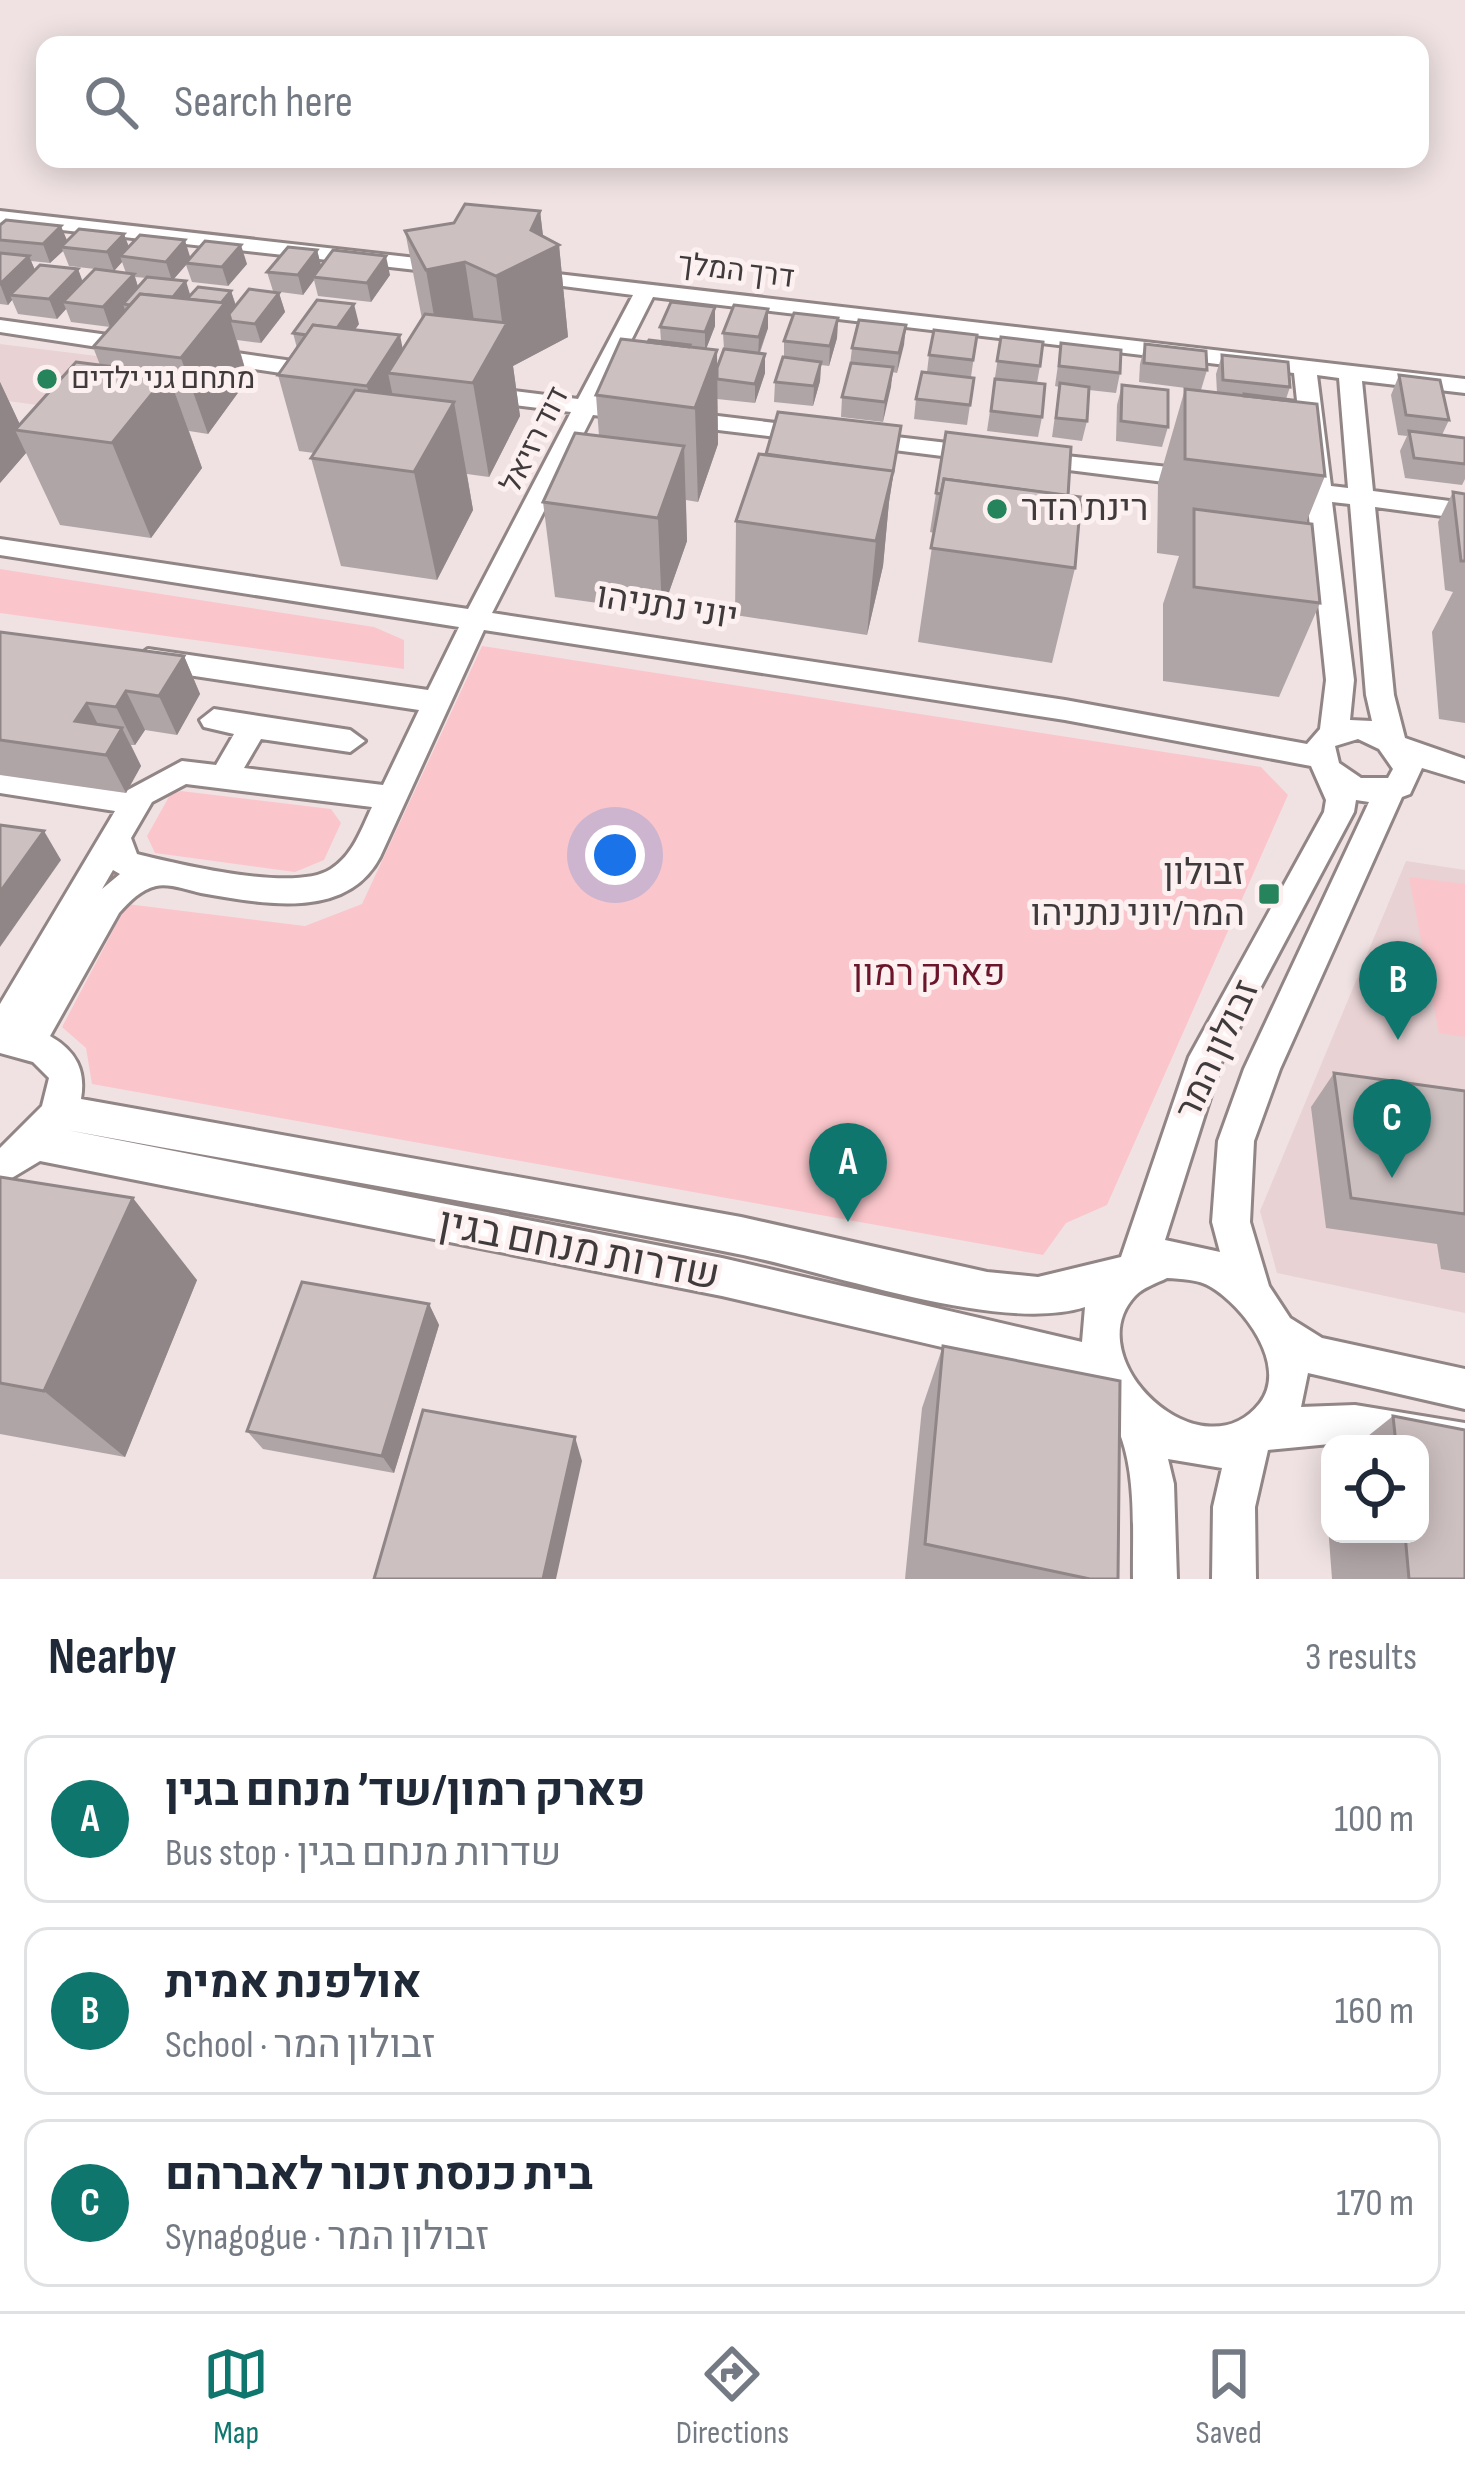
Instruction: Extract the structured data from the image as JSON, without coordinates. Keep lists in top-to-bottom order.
{
  "streets": {
    "street": [
      "דרך המלך",
      "דוד רזיאל",
      "יוני נתניהו",
      "זבולון המר",
      "שדרות מנחם בגין"
    ]
  },
  "crossings": [
    ["דרך המלך", "דוד רזיאל"],
    ["דרך המלך", "זבולון המר"],
    ["דוד רזיאל", "יוני נתניהו"],
    ["יוני נתניהו", "זבולון המר"],
    ["זבולון המר", "שדרות מנחם בגין"]
  ],
  "parks": ["פארק רמון"],
  "places": {
    "other": ["מתחם גני ילדים", "רינת הדר"],
    "transit": ["זבולון המר/יוני נתניהו"]
  },
  "page": {
    "search": "Search here",
    "pins": ["B", "C", "A"],
    "heading": ["Nearby", "3 results"],
    "list": [
      {
        "mark": "A",
        "name": "פארק רמון/שד׳ מנחם בגין",
        "note": "Bus stop · שדרות מנחם בגין",
        "value": "100 m"
      },
      {
        "mark": "B",
        "name": "אולפנת אמית",
        "note": "School · זבולון המר",
        "value": "160 m"
      },
      {
        "mark": "C",
        "name": "בית כנסת זכור לאברהם",
        "note": "Synagogue · זבולון המר",
        "value": "170 m"
      }
    ],
    "nav": ["Map", "Directions", "Saved"]
  }
}
